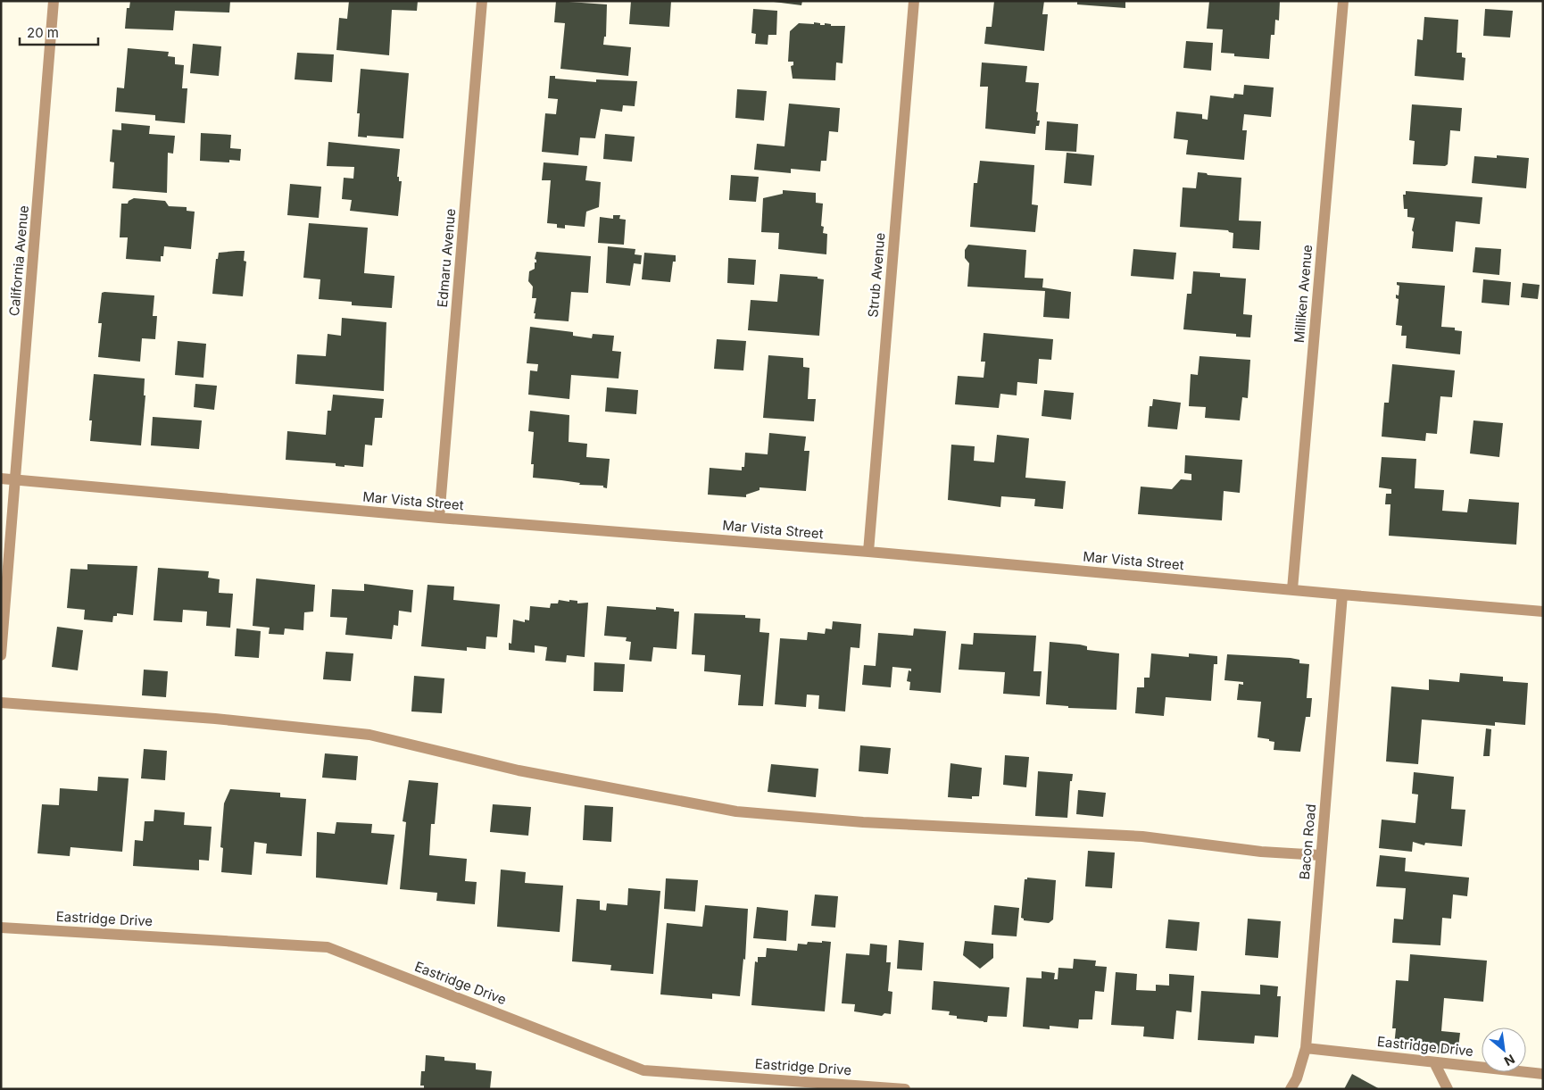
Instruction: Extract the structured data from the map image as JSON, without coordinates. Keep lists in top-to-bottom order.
{
  "streets": {
    "street": [
      "Edmaru Avenue",
      "California Avenue",
      "Strub Avenue",
      "Milliken Avenue",
      "Mar Vista Street",
      "Bacon Road",
      "Eastridge Drive"
    ]
  },
  "crossings": [
    ["Edmaru Avenue", "Mar Vista Street"],
    ["California Avenue", "Mar Vista Street"],
    ["Strub Avenue", "Mar Vista Street"],
    ["Milliken Avenue", "Mar Vista Street"],
    ["Mar Vista Street", "Bacon Road"],
    ["Bacon Road", "Eastridge Drive"]
  ],
  "scale_bar": "20 m",
  "north": "bottom right"
}
